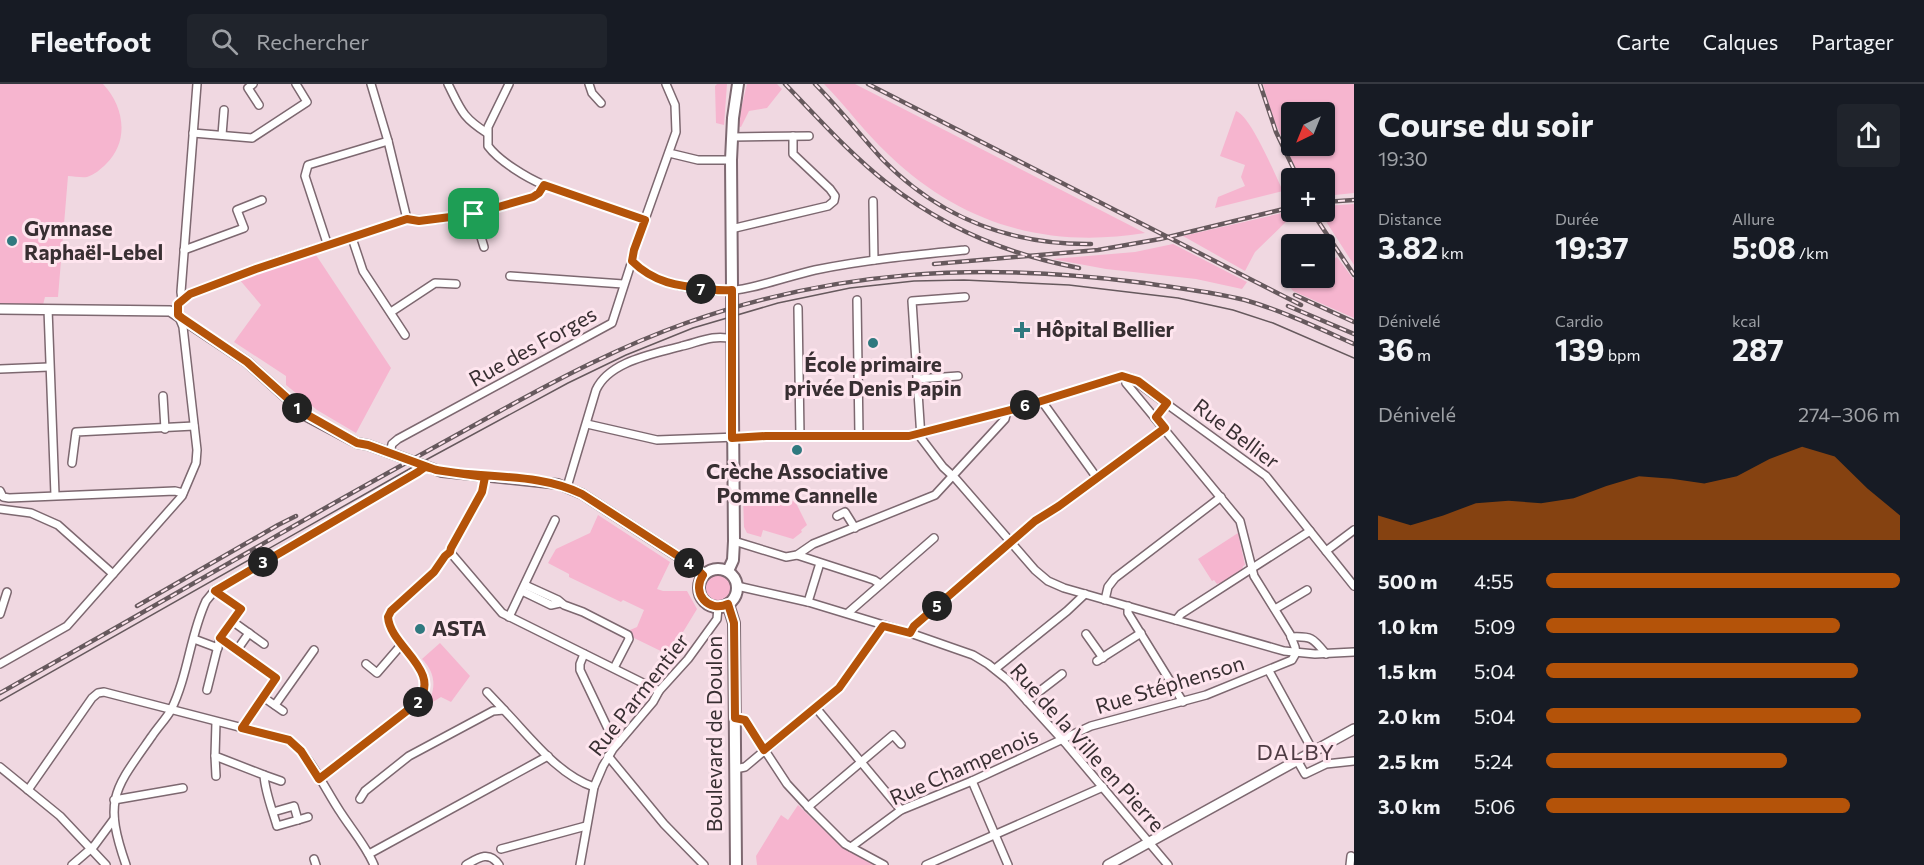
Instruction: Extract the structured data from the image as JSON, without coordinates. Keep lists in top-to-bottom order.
{
  "streets": {
    "main road": ["Boulevard de Doulon"],
    "street": [
      "Rue des Forges",
      "Rue Bellier",
      "Rue Stéphenson",
      "Rue Parmentier",
      "Rue de la Ville en Pierre",
      "Rue Champenois"
    ]
  },
  "crossings": [
    ["Rue Stéphenson", "Rue de la Ville en Pierre"],
    ["Rue Stéphenson", "Rue Champenois"],
    ["Boulevard de Doulon", "Rue de la Ville en Pierre"],
    ["Rue de la Ville en Pierre", "Rue Champenois"]
  ],
  "districts": ["DALBY"],
  "places": {
    "other": [
      "Gymnase Raphaël-Lebel",
      "École primaire privée Denis Papin",
      "Crèche Associative Pomme Cannelle",
      "ASTA"
    ],
    "health": ["Hôpital Bellier"]
  },
  "north": "bottom left",
  "page": {
    "header": "Fleetfoot",
    "search": "Rechercher",
    "nav": ["Carte", "Calques", "Partager"],
    "heading": ["Course du soir", "19:30"],
    "map_buttons": ["+", "−"],
    "stats": [
      ["Distance", "3.82 km"],
      ["Durée", "19:37"],
      ["Allure", "5:08 /km"],
      ["Dénivelé", "36 m"],
      ["Cardio", "139 bpm"],
      ["kcal", "287"]
    ],
    "pins": [
      "7",
      "6",
      "1",
      "3",
      "4",
      "5",
      "2"
    ],
    "chart": ["Dénivelé", "274–306 m"],
    "list": [
      {
        "name": "500 m",
        "note": "4:55"
      },
      {
        "name": "1.0 km",
        "note": "5:09"
      },
      {
        "name": "1.5 km",
        "note": "5:04"
      },
      {
        "name": "2.0 km",
        "note": "5:04"
      },
      {
        "name": "2.5 km",
        "note": "5:24"
      },
      {
        "name": "3.0 km",
        "note": "5:06"
      }
    ]
  }
}
